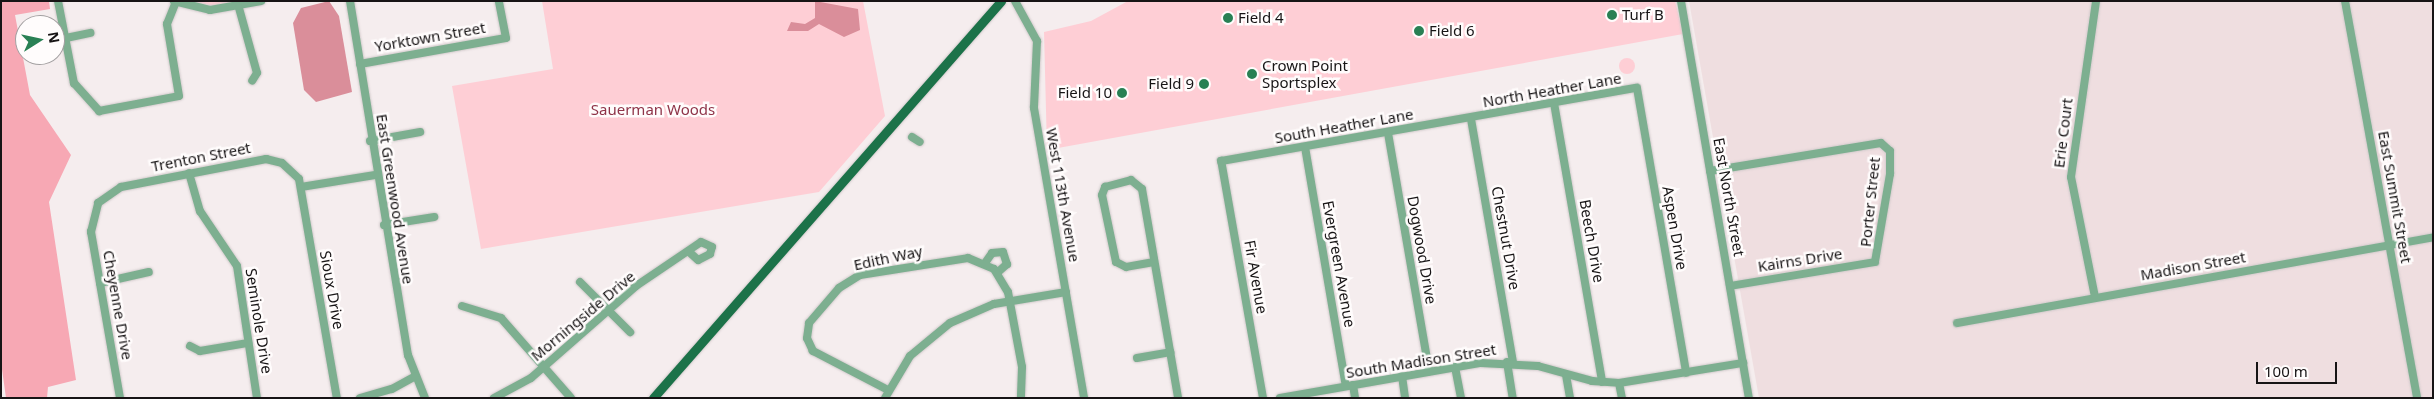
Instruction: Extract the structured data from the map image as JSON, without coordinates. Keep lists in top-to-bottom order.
{
  "streets": {
    "street": [
      "Yorktown Street",
      "North Heather Lane",
      "South Heather Lane",
      "Erie Court",
      "Trenton Street",
      "West 113th Avenue",
      "East North Street",
      "East Summit Street",
      "East Greenwood Avenue",
      "Porter Street",
      "Aspen Drive",
      "Chestnut Drive",
      "Beech Drive",
      "Dogwood Drive",
      "Edith Way",
      "Kairns Drive",
      "Evergreen Avenue",
      "Madison Street",
      "Fir Avenue",
      "Sioux Drive",
      "Cheyenne Drive",
      "Morningside Drive",
      "Seminole Drive",
      "South Madison Street"
    ]
  },
  "crossings": [
    ["Yorktown Street", "East Greenwood Avenue"],
    ["North Heather Lane", "South Heather Lane"],
    ["North Heather Lane", "Aspen Drive"],
    ["North Heather Lane", "Chestnut Drive"],
    ["North Heather Lane", "Beech Drive"],
    ["South Heather Lane", "Chestnut Drive"],
    ["South Heather Lane", "Dogwood Drive"],
    ["South Heather Lane", "Evergreen Avenue"],
    ["South Heather Lane", "Fir Avenue"],
    ["Erie Court", "Madison Street"],
    ["Trenton Street", "Sioux Drive"],
    ["Trenton Street", "Cheyenne Drive"],
    ["Trenton Street", "Seminole Drive"],
    ["East North Street", "Porter Street"],
    ["East North Street", "Kairns Drive"],
    ["East North Street", "South Madison Street"],
    ["East Summit Street", "Madison Street"],
    ["Porter Street", "Kairns Drive"],
    ["Aspen Drive", "South Madison Street"],
    ["Chestnut Drive", "South Madison Street"],
    ["Beech Drive", "South Madison Street"],
    ["Dogwood Drive", "South Madison Street"],
    ["Evergreen Avenue", "South Madison Street"]
  ],
  "parks": ["Sauerman Woods"],
  "places": [
    "Turf B",
    "Field 4",
    "Field 6",
    "Crown Point Sportsplex",
    "Field 9",
    "Field 10"
  ],
  "scale_bar": "100 m",
  "north": "right"
}
